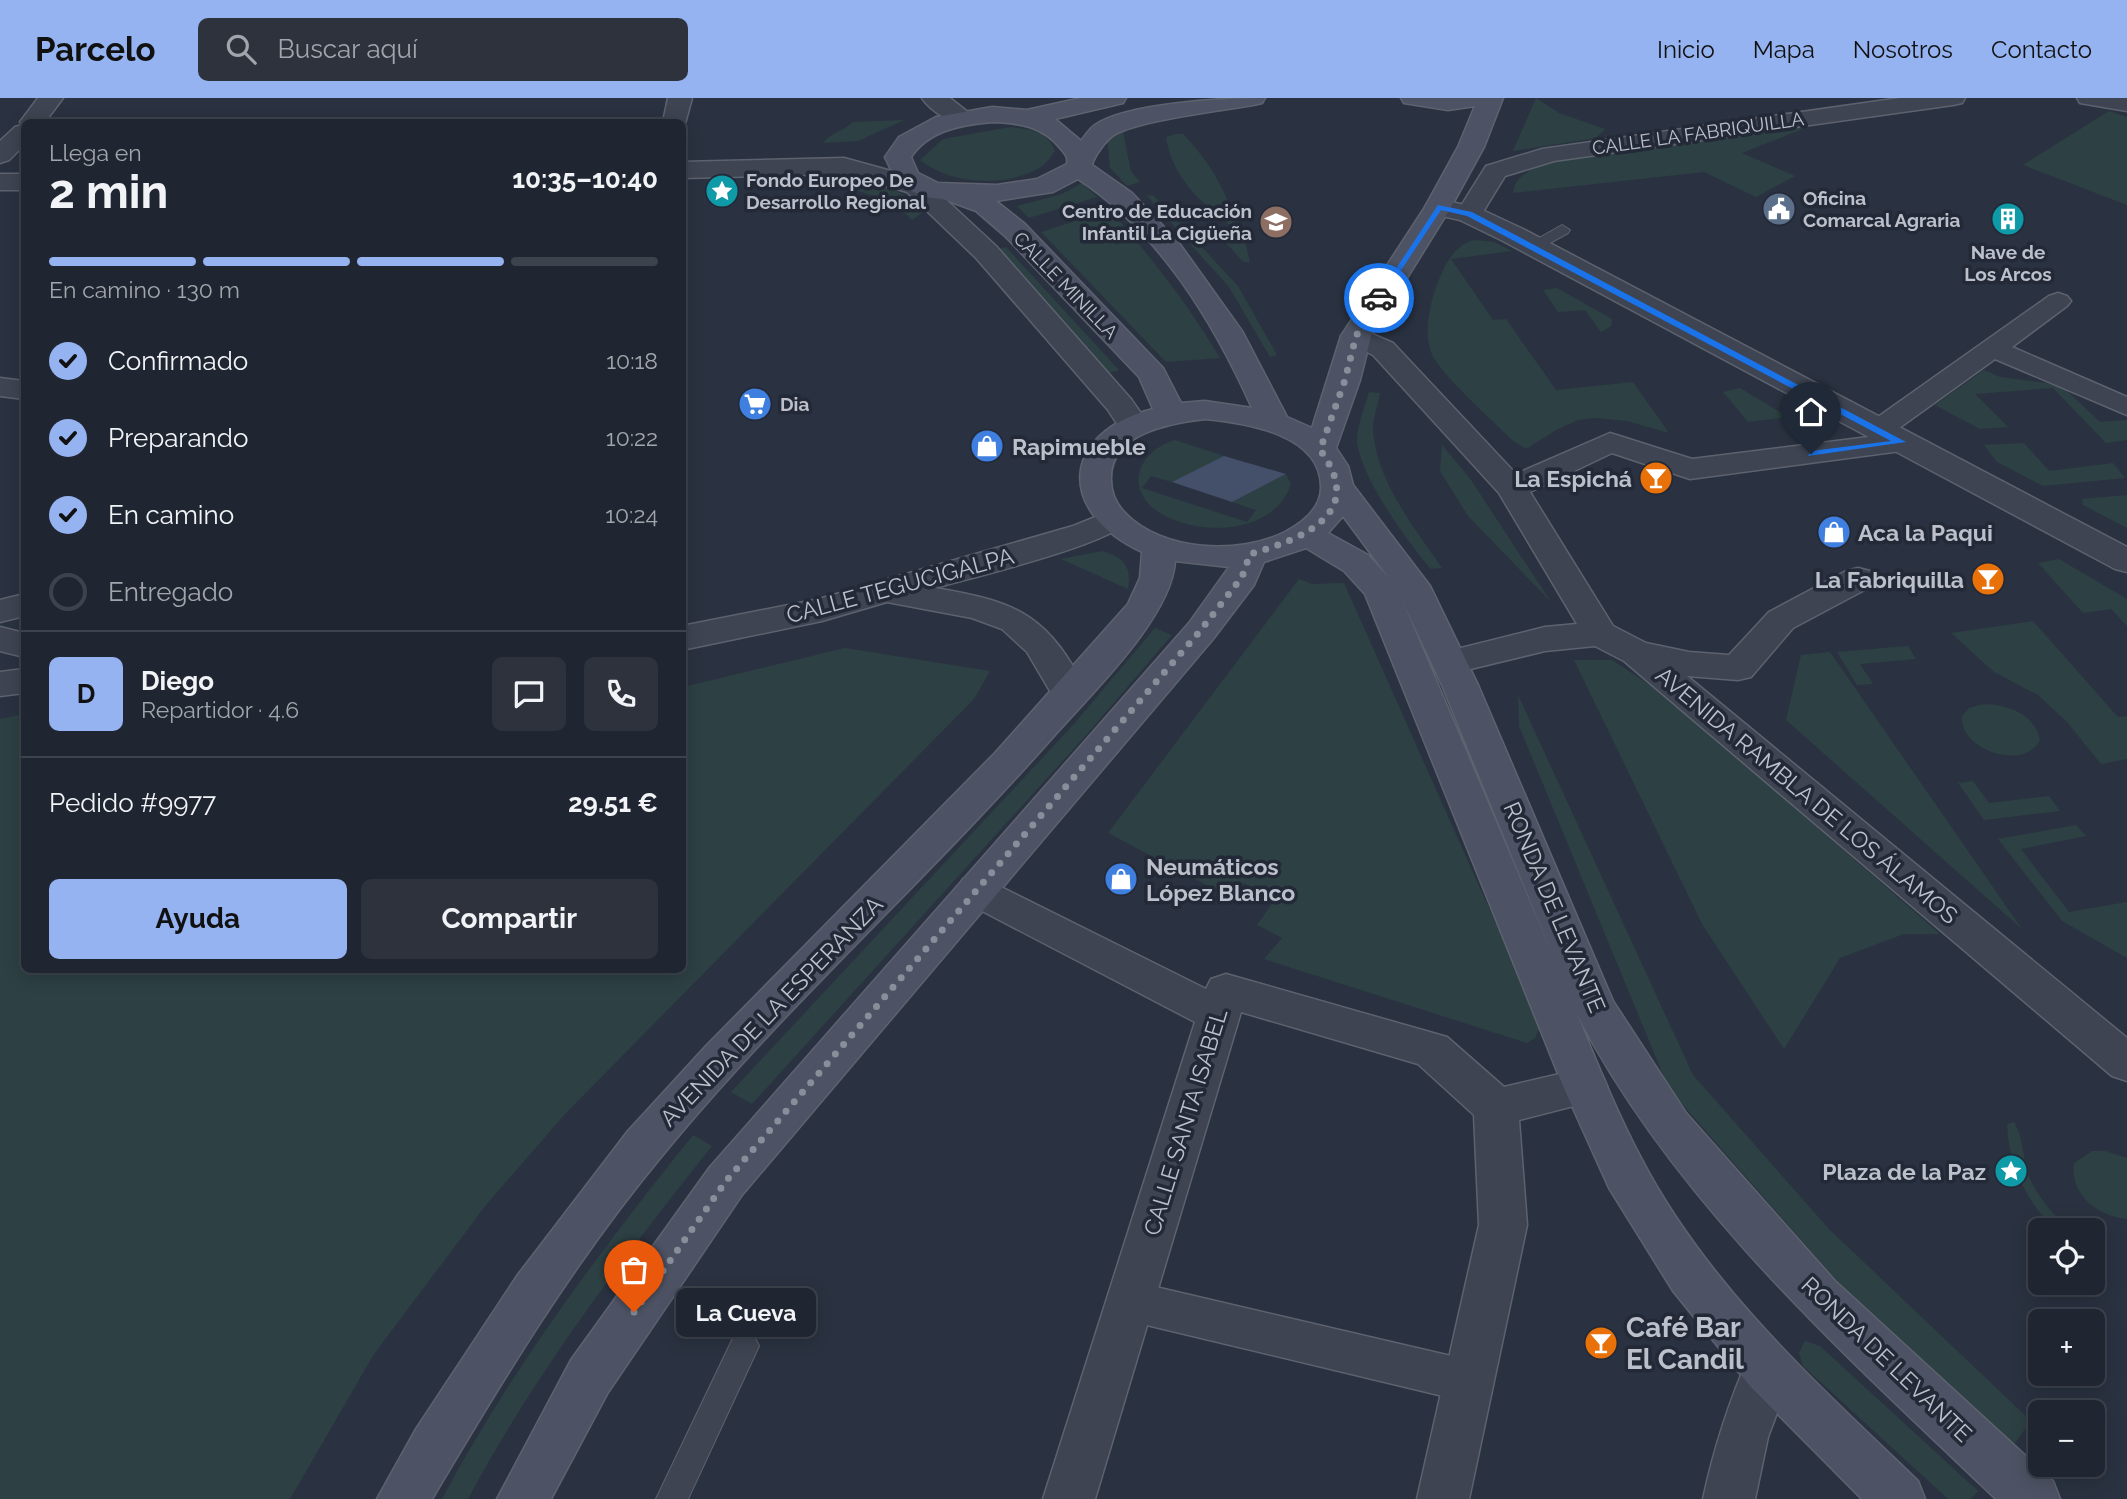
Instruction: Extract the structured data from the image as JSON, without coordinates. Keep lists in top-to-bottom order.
{
  "streets": {
    "main road": ["CALLE MINILLA", "RONDA DE LEVANTE", "AVENIDA DE LA ESPERANZA"],
    "street": [
      "CALLE LA FABRIQUILLA",
      "CALLE TEGUCIGALPA",
      "AVENIDA RAMBLA DE LOS ÁLAMOS",
      "CALLE SANTA ISABEL"
    ]
  },
  "crossings": [
    ["CALLE MINILLA", "CALLE TEGUCIGALPA"],
    ["CALLE MINILLA", "RONDA DE LEVANTE"],
    ["CALLE MINILLA", "AVENIDA DE LA ESPERANZA"],
    ["CALLE TEGUCIGALPA", "RONDA DE LEVANTE"],
    ["CALLE TEGUCIGALPA", "AVENIDA DE LA ESPERANZA"],
    ["RONDA DE LEVANTE", "AVENIDA DE LA ESPERANZA"]
  ],
  "places": {
    "place": ["Fondo Europeo De Desarrollo Regional", "Plaza de la Paz"],
    "public building": ["Oficina Comarcal Agraria"],
    "building": ["Nave de Los Arcos"],
    "school or university": ["Centro de Educación Infantil La Cigüeña"],
    "supermarket": ["Dia"],
    "shop": ["Rapimueble", "Aca la Paqui", "Neumáticos López Blanco"],
    "bar": ["La Espichá", "La Fabriquilla", "Café Bar El Candil"],
    "other": ["La Cueva"]
  },
  "page": {
    "header": "Parcelo",
    "search": "Buscar aquí",
    "nav": [
      "Inicio",
      "Mapa",
      "Nosotros",
      "Contacto"
    ],
    "heading": ["2 min", "Llega en", "10:35–10:40"],
    "panel": [
      "Diego",
      "Repartidor · 4.6",
      "Pedido #9977",
      "29.51 €"
    ],
    "bar": "En camino · 130 m",
    "list": [
      ["Confirmado", "10:18"],
      ["Preparando", "10:22"],
      ["En camino", "10:24"],
      "Entregado"
    ],
    "round": "D",
    "buttons": ["Ayuda", "Compartir"],
    "map_buttons": ["+", "−"],
    "bubble": "La Cueva"
  }
}
